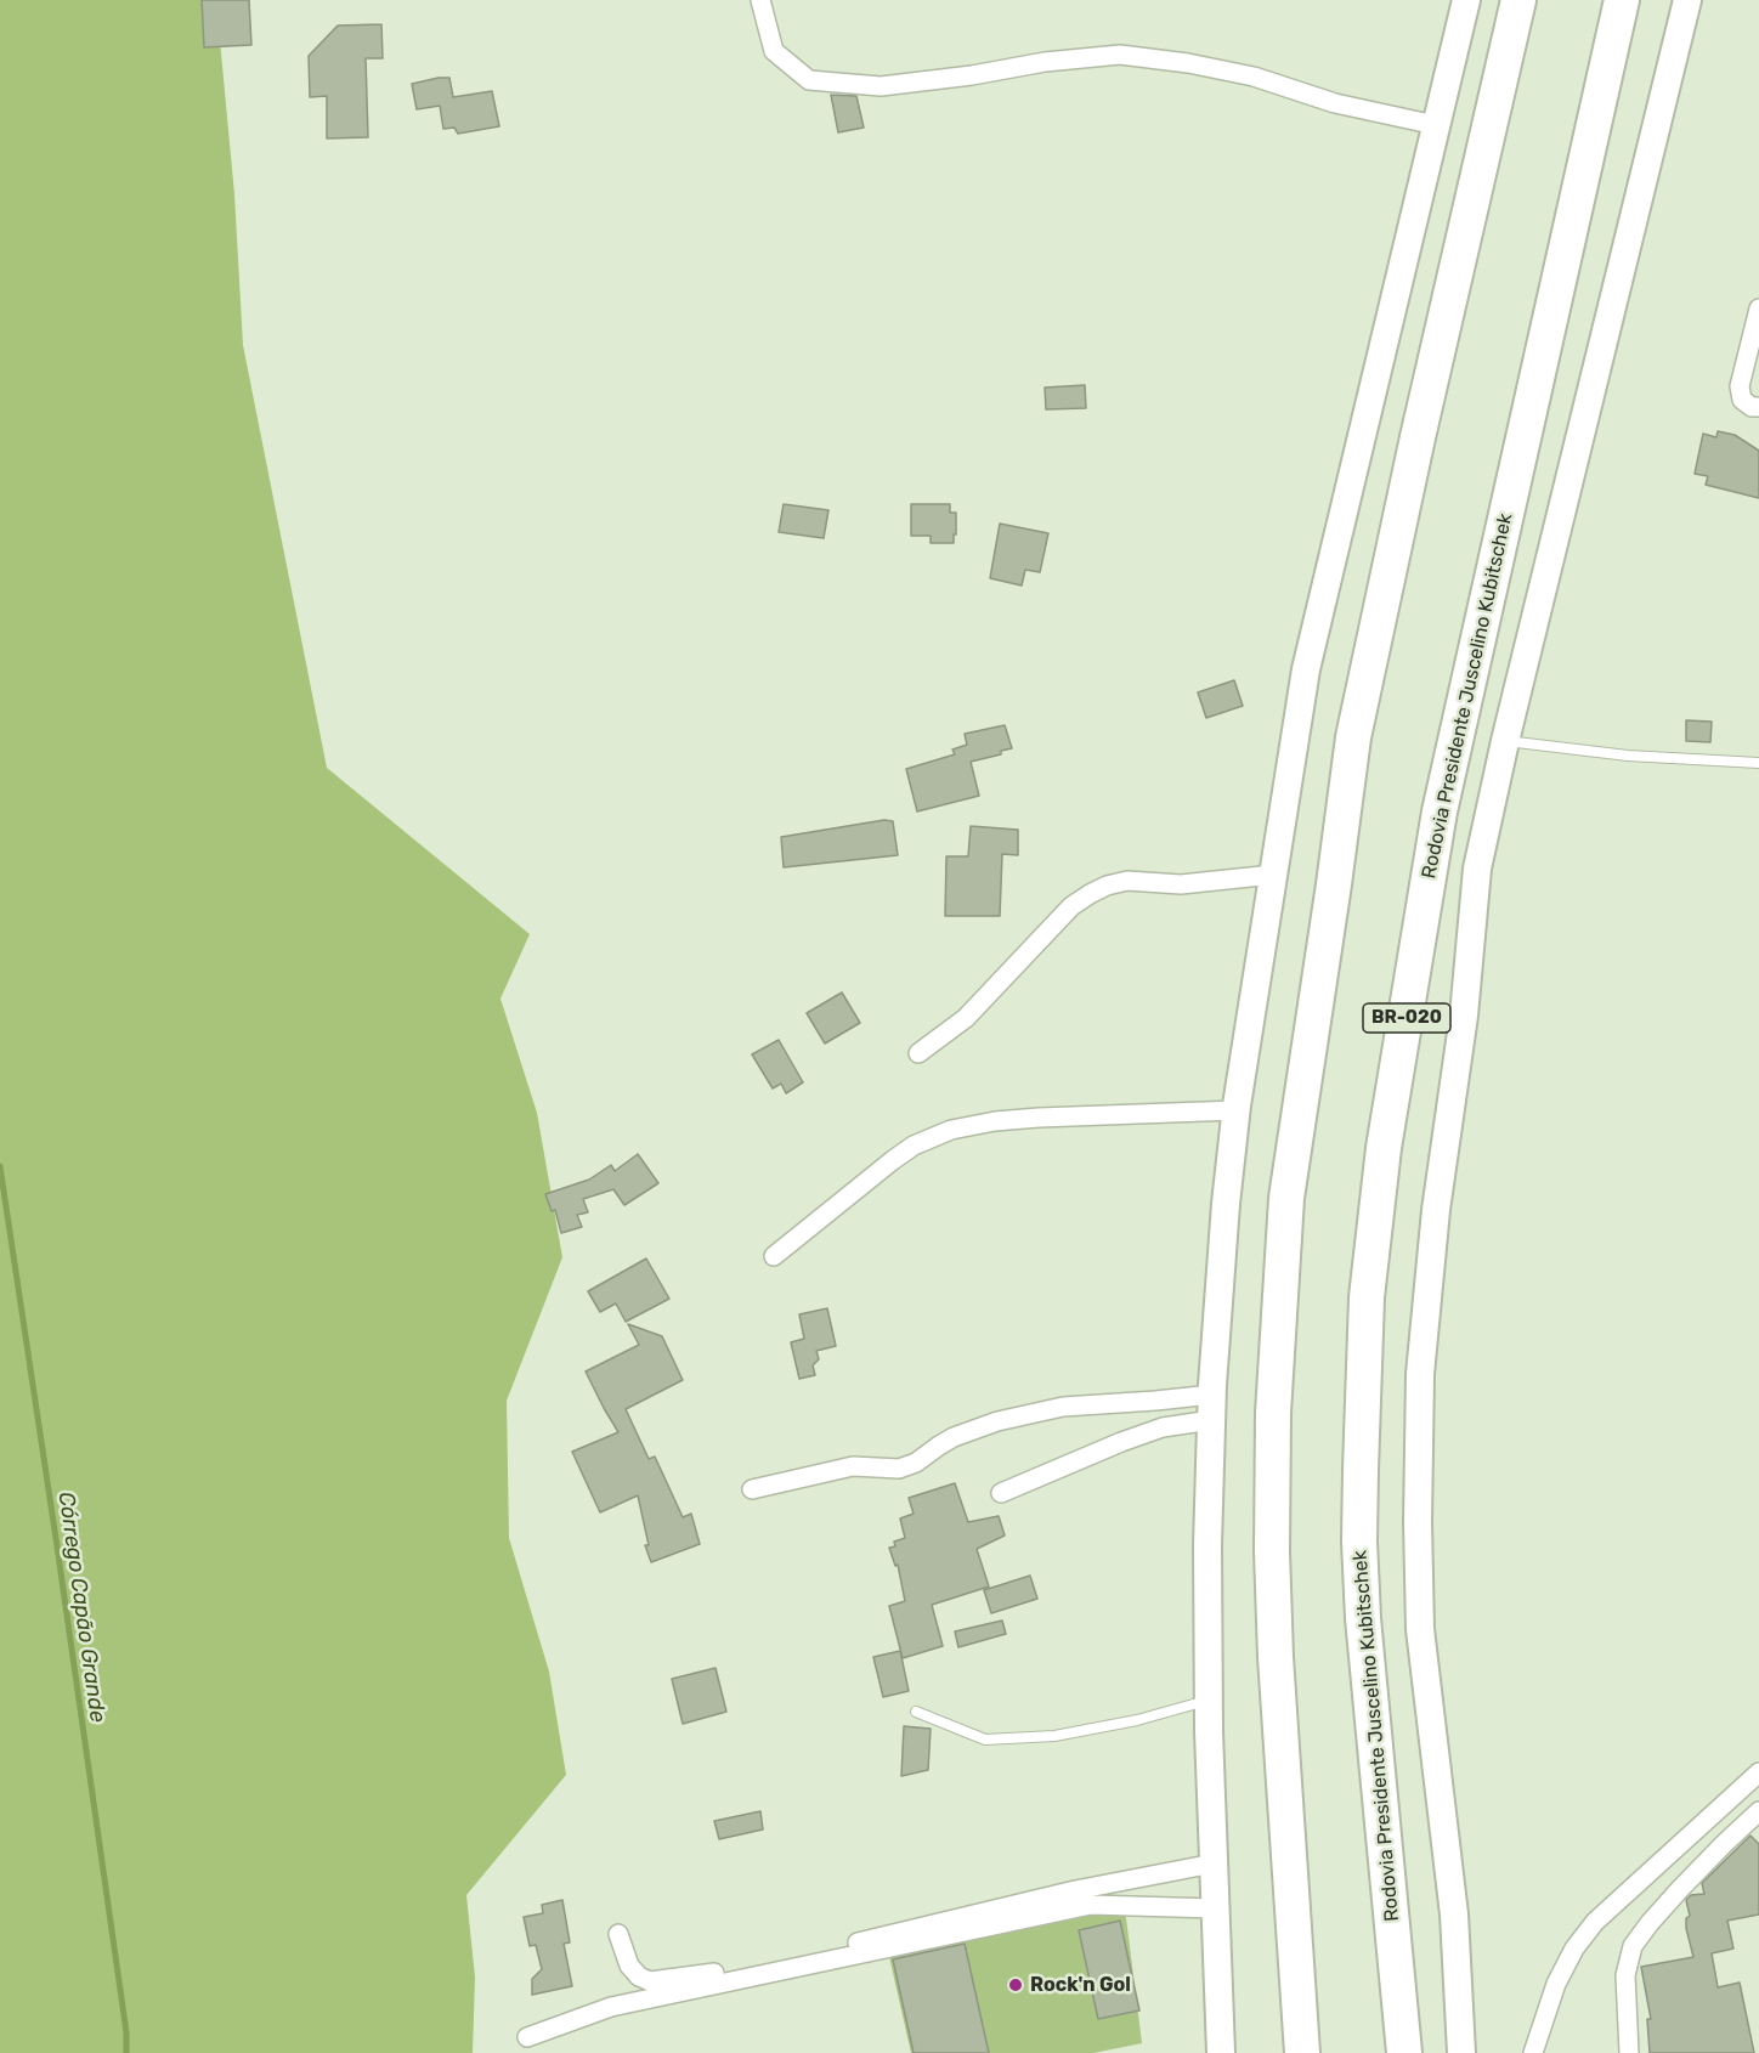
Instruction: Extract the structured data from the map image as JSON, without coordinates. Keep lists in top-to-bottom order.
{
  "streets": {
    "highway": ["Rodovia Presidente Juscelino Kubitschek", "BR-020"]
  },
  "water": ["Córrego Capão Grande"],
  "places": ["Rock'n Gol"]
}
